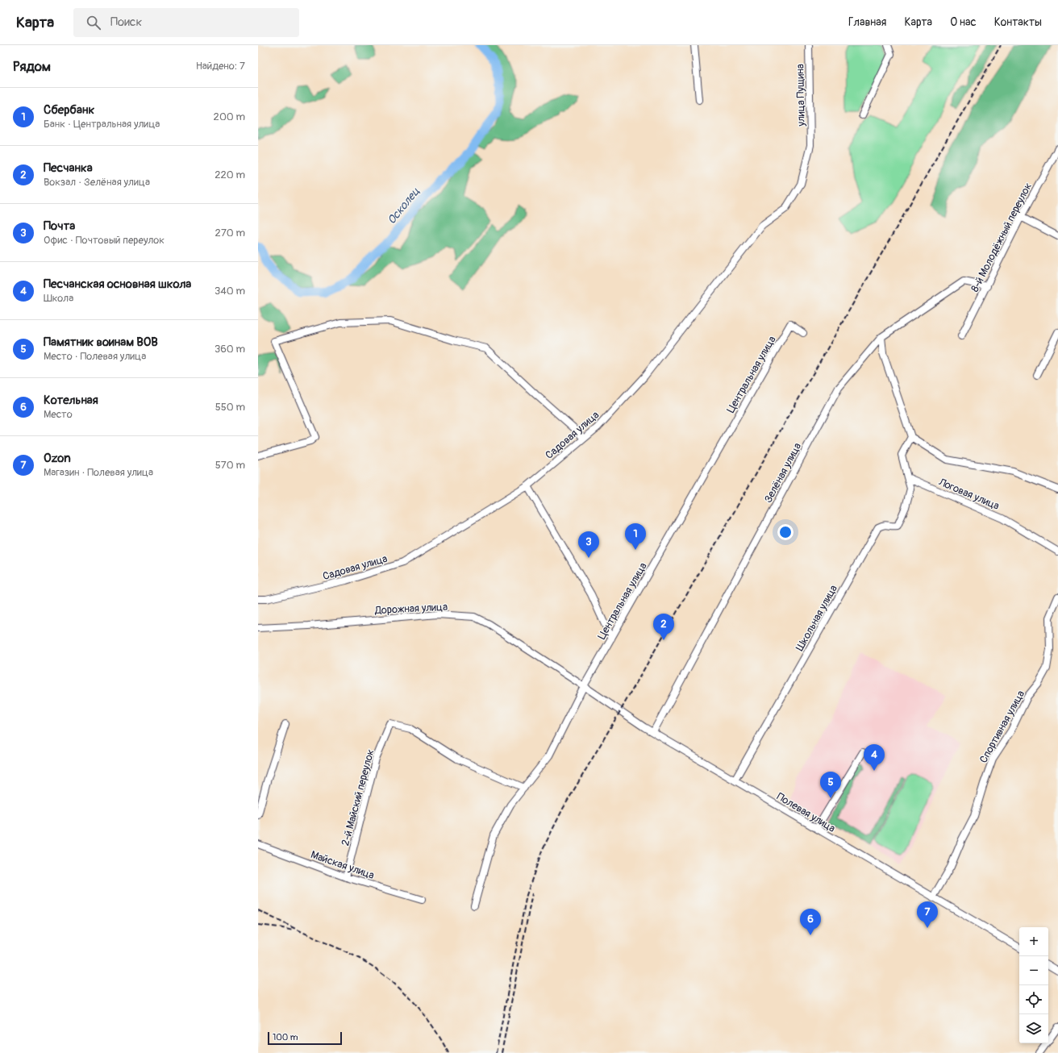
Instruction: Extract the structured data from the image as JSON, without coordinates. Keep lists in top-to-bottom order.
{
  "streets": {
    "street": [
      "улица Пущина",
      "8-й Молодёжный переулок",
      "Центральная улица",
      "Садовая улица",
      "Зелёная улица",
      "Логовая улица",
      "Дорожная улица",
      "Школьная улица",
      "Спортивная улица",
      "2-й Майский переулок",
      "Полевая улица",
      "Майская улица"
    ]
  },
  "crossings": [
    ["улица Пущина", "Садовая улица"],
    ["8-й Молодёжный переулок", "Зелёная улица"],
    ["Центральная улица", "Дорожная улица"],
    ["Центральная улица", "2-й Майский переулок"],
    ["Центральная улица", "Полевая улица"],
    ["Зелёная улица", "Полевая улица"],
    ["Логовая улица", "Школьная улица"],
    ["Дорожная улица", "Полевая улица"],
    ["Школьная улица", "Полевая улица"],
    ["Спортивная улица", "Полевая улица"],
    ["2-й Майский переулок", "Майская улица"]
  ],
  "water": ["Осколец"],
  "scale_bar": "100 m",
  "page": {
    "header": "Карта",
    "search": "Поиск",
    "nav": [
      "Главная",
      "Карта",
      "О нас",
      "Контакты"
    ],
    "heading": ["Рядом", "Найдено: 7"],
    "list": [
      {
        "mark": "1",
        "name": "Сбербанк",
        "note": "Банк · Центральная улица",
        "value": "200 m"
      },
      {
        "mark": "2",
        "name": "Песчанка",
        "note": "Вокзал · Зелёная улица",
        "value": "220 m"
      },
      {
        "mark": "3",
        "name": "Почта",
        "note": "Офис · Почтовый переулок",
        "value": "270 m"
      },
      {
        "mark": "4",
        "name": "Песчанская основная школа",
        "note": "Школа",
        "value": "340 m"
      },
      {
        "mark": "5",
        "name": "Памятник воинам ВОВ",
        "note": "Место · Полевая улица",
        "value": "360 m"
      },
      {
        "mark": "6",
        "name": "Котельная",
        "note": "Место",
        "value": "550 m"
      },
      {
        "mark": "7",
        "name": "Ozon",
        "note": "Магазин · Полевая улица",
        "value": "570 m"
      }
    ],
    "pins": [
      "1",
      "3",
      "2",
      "4",
      "5",
      "7",
      "6"
    ],
    "map_buttons": ["+", "−"],
    "scale": "100 m"
  }
}
